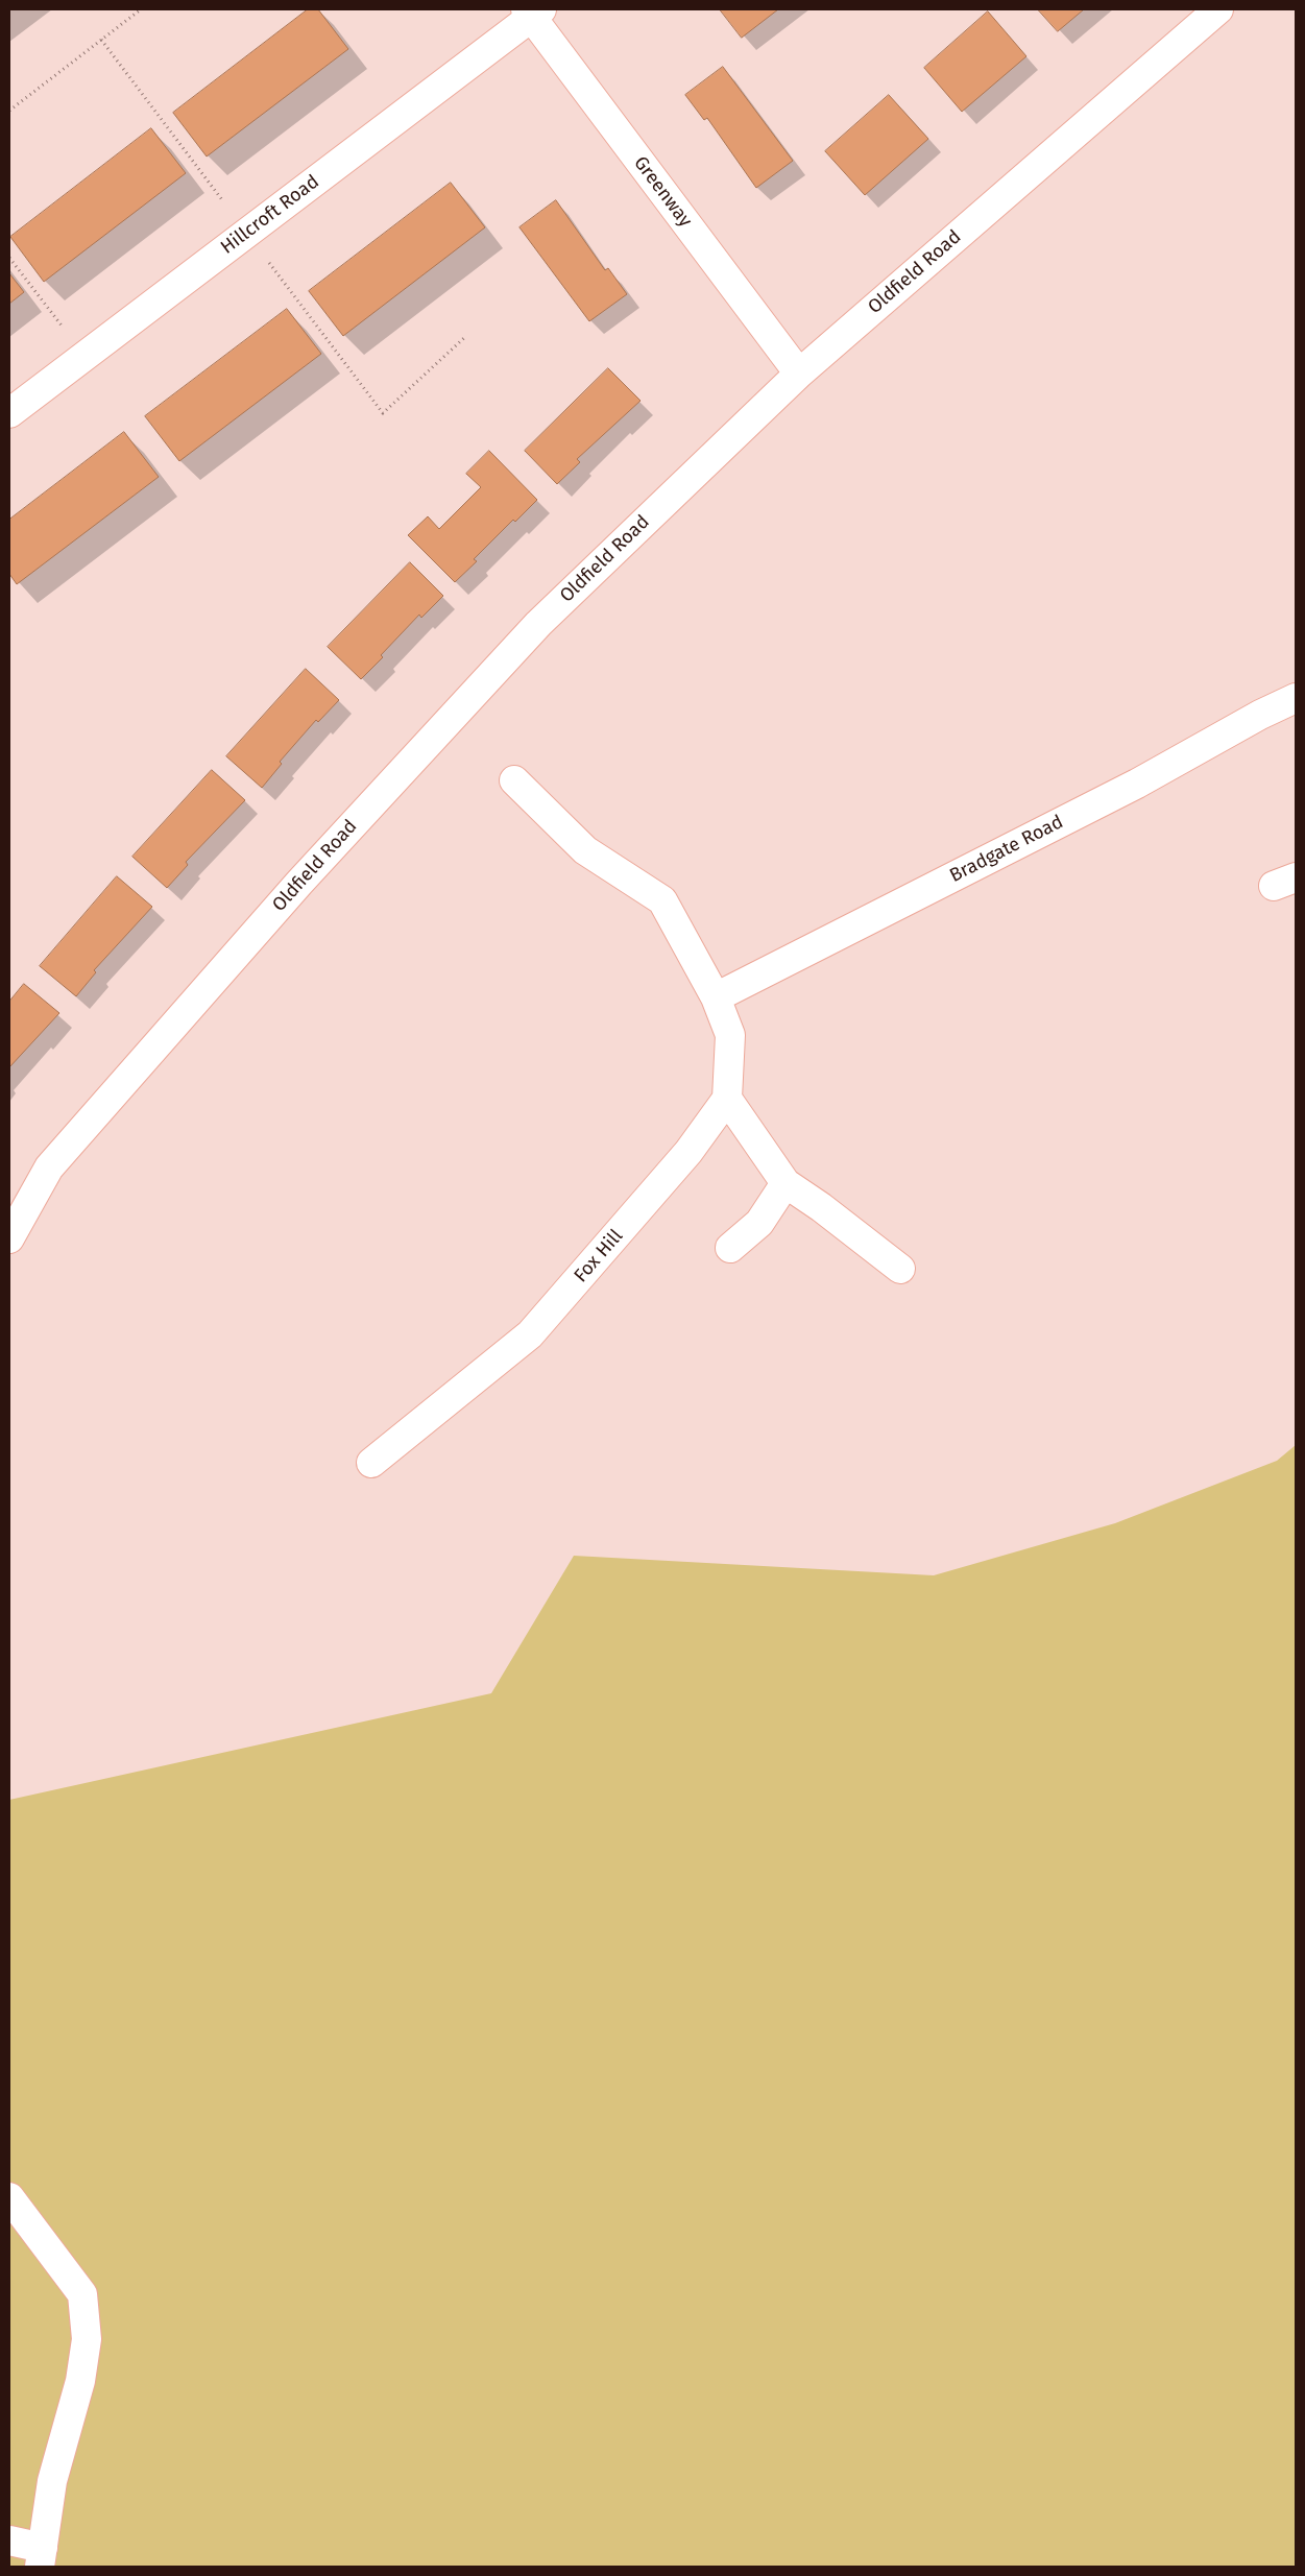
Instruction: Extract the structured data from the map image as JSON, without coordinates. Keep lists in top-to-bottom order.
{
  "streets": {
    "street": [
      "Greenway",
      "Hillcroft Road",
      "Oldfield Road",
      "Bradgate Road",
      "Fox Hill"
    ]
  },
  "crossings": [
    ["Greenway", "Hillcroft Road"],
    ["Greenway", "Oldfield Road"]
  ]
}
